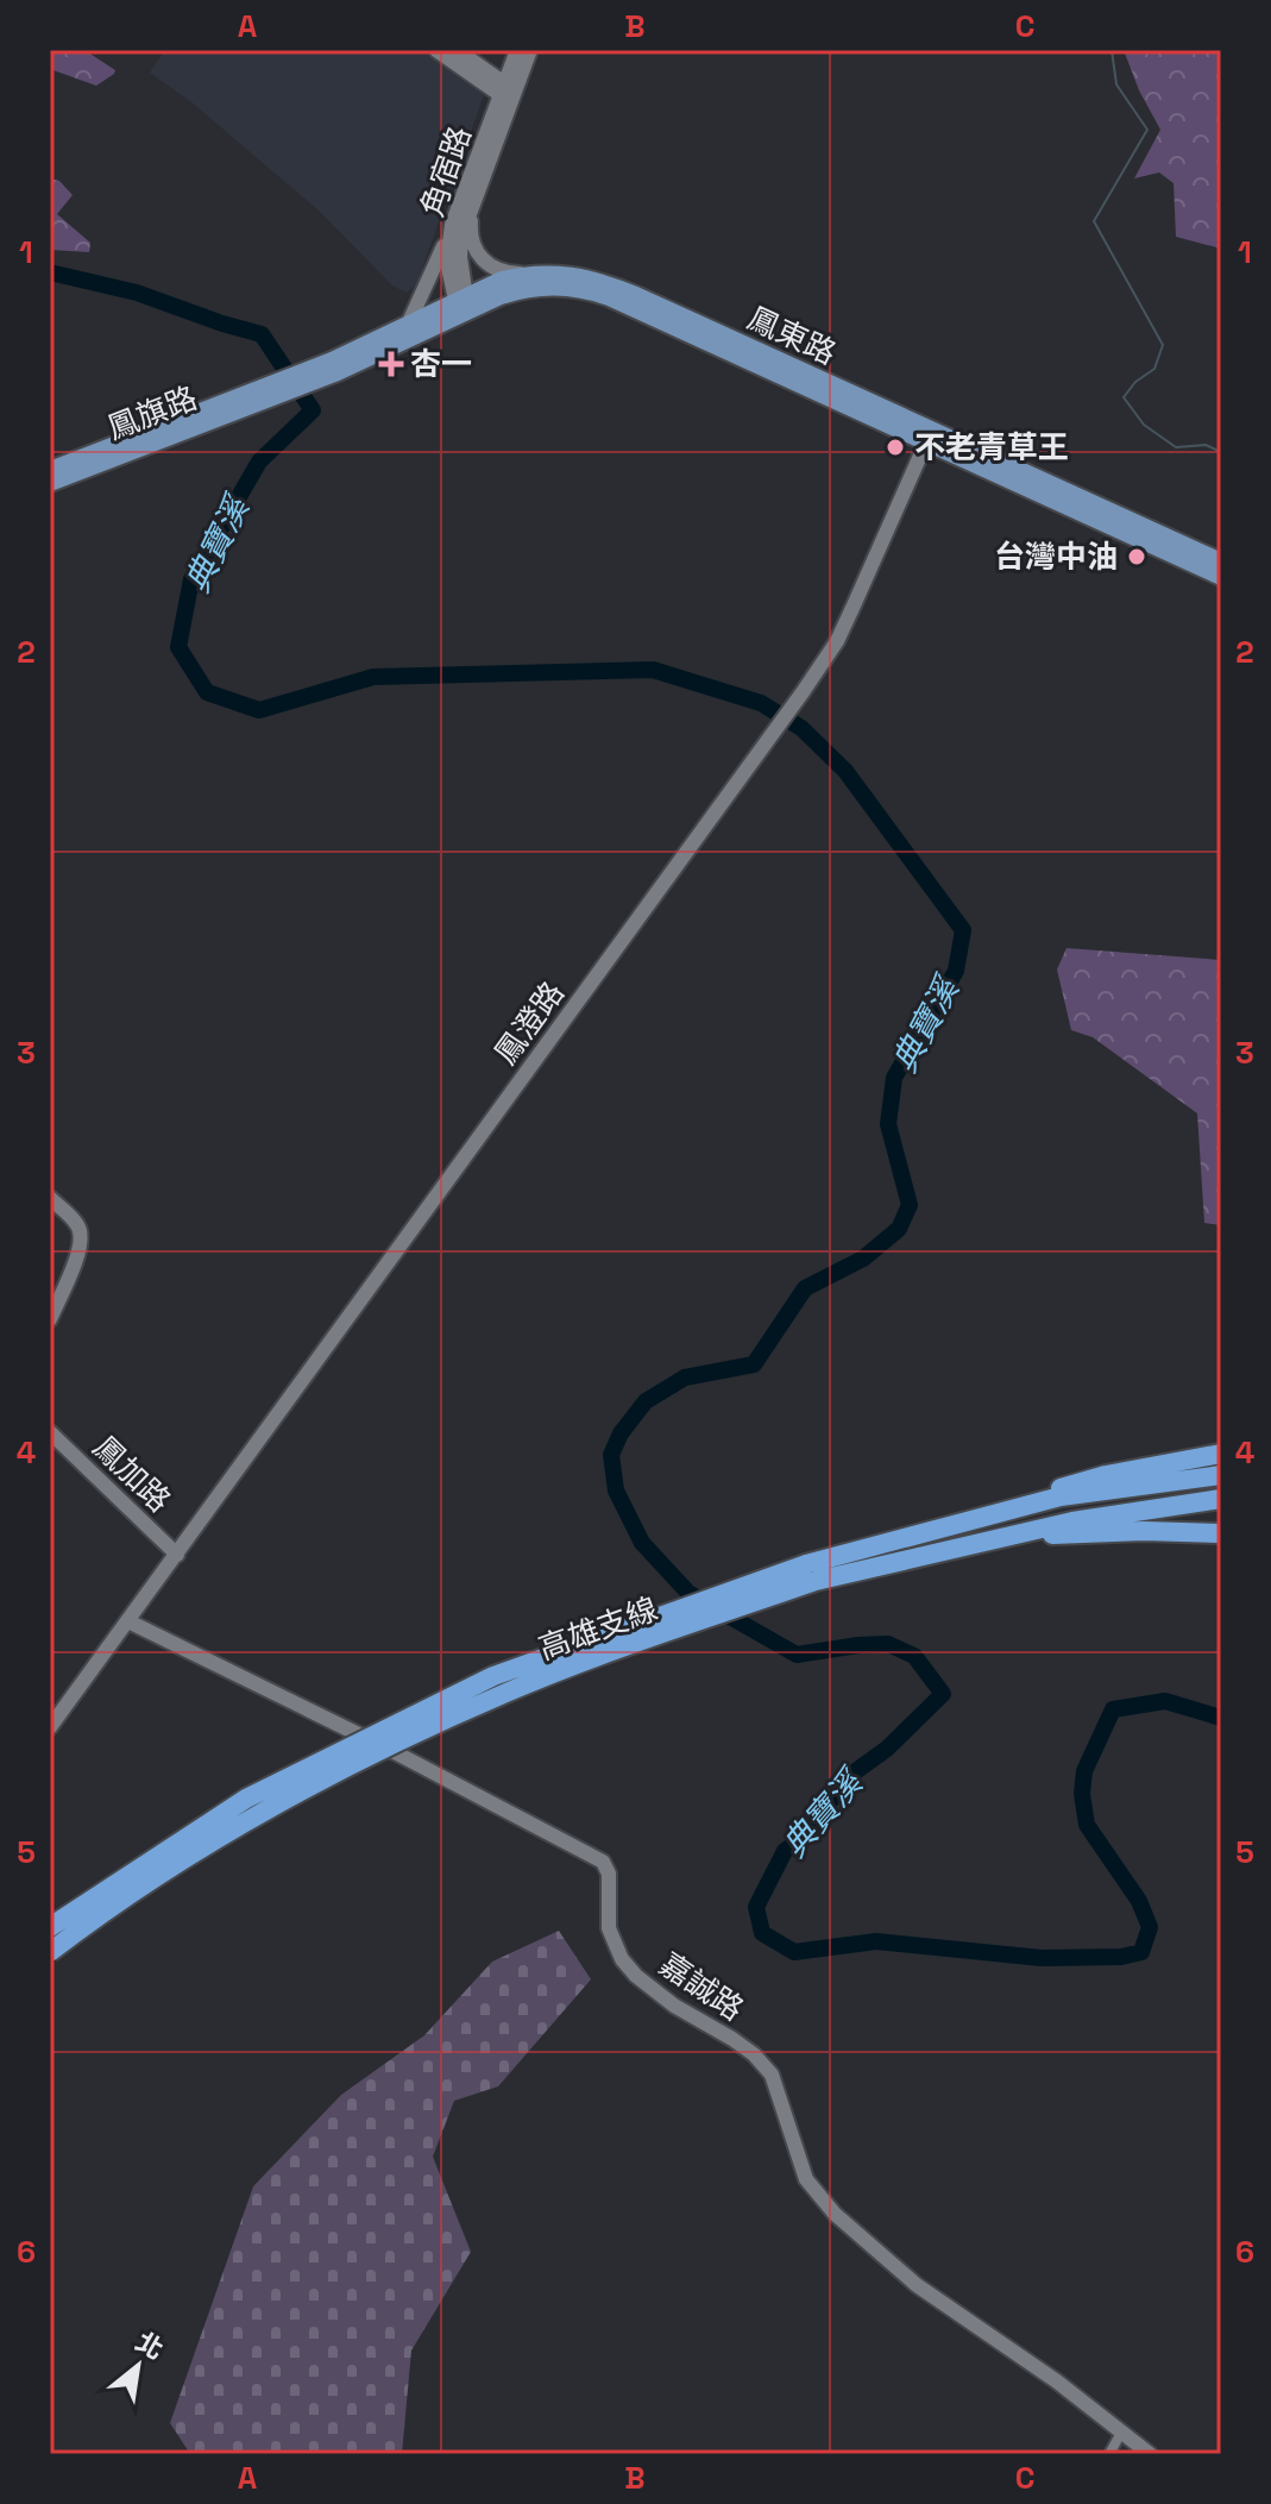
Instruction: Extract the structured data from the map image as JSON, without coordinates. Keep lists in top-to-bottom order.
{
  "streets": {
    "highway": ["高雄支線"],
    "main road": ["鳳東路", "鳳旗路"],
    "street": [
      "角宿路",
      "鳳澄路",
      "鳳加路",
      "嘉誠路"
    ]
  },
  "crossings": [
    ["角宿路", "鳳東路"],
    ["鳳東路", "鳳澄路"],
    ["鳳澄路", "鳳加路"],
    ["鳳澄路", "嘉誠路"]
  ],
  "water": ["典寶溪"],
  "places": {
    "health": ["杏一"],
    "other": ["不老青草王", "台灣中油"]
  },
  "north": "top right",
  "grid": {
    "columns": ["A", "B", "C"],
    "rows": [
      "1",
      "2",
      "3",
      "4",
      "5",
      "6"
    ]
  }
}
